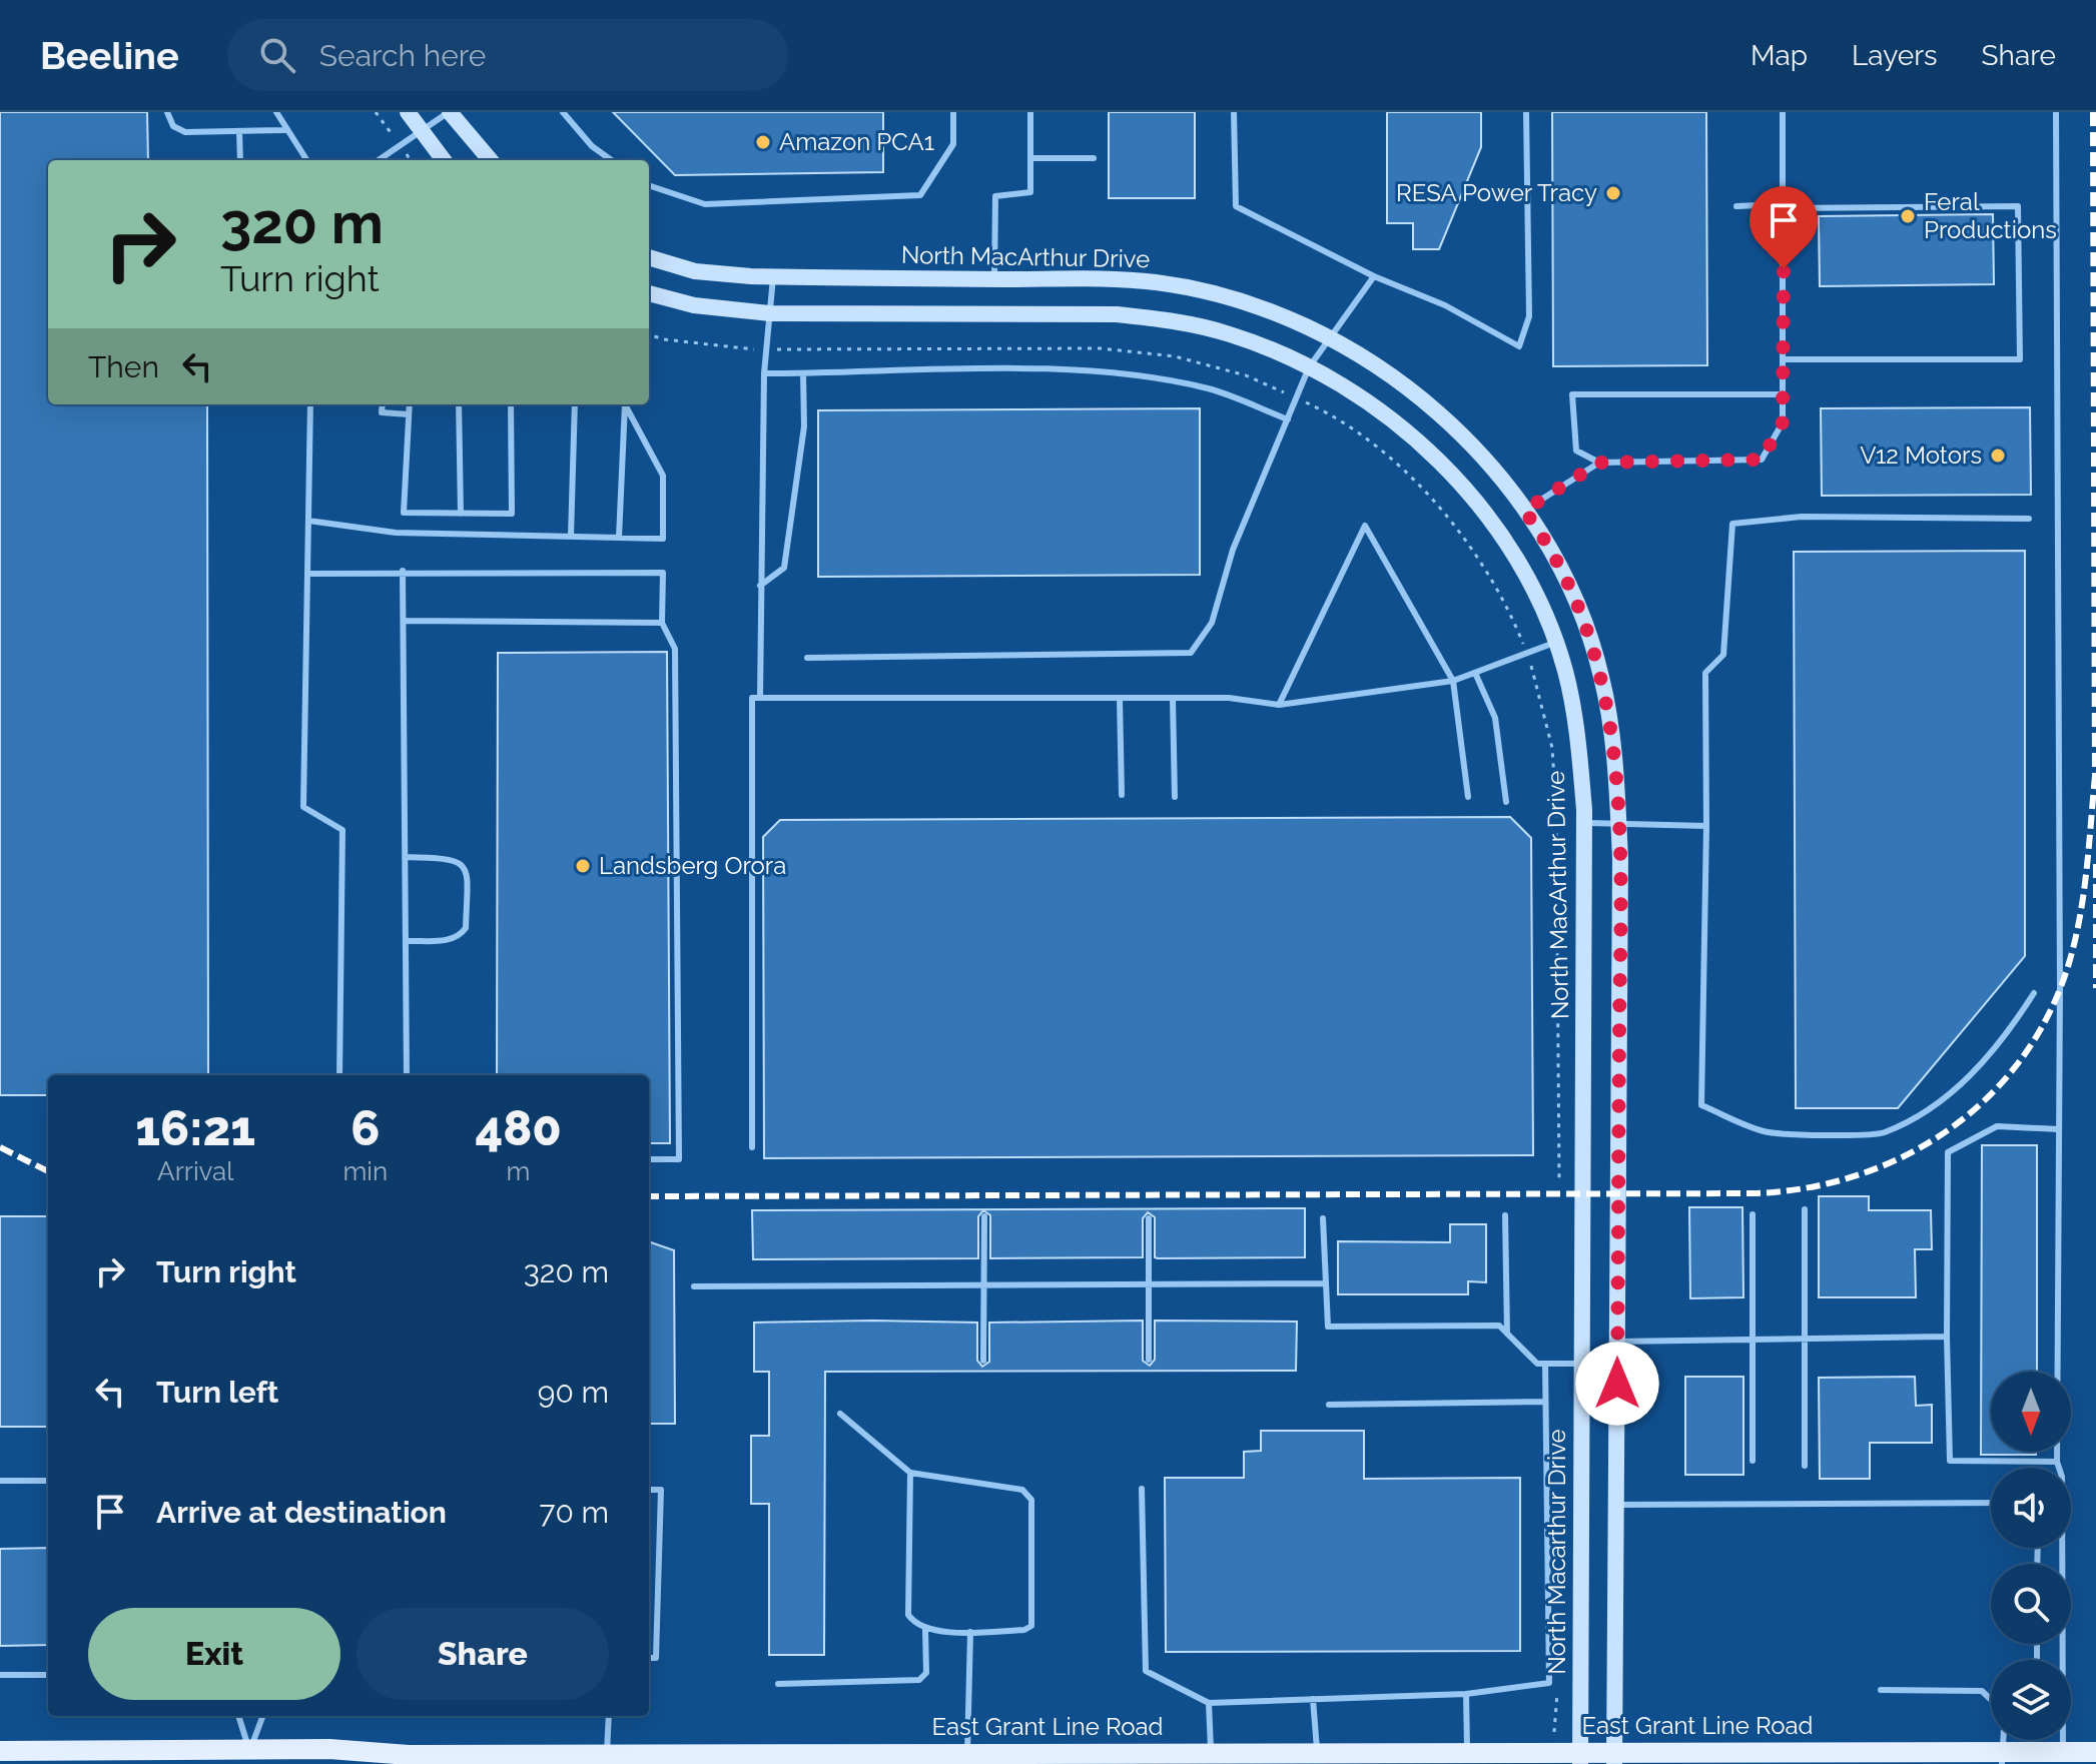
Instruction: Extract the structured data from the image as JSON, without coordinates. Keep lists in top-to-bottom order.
{
  "streets": {
    "main road": ["North MacArthur Drive", "North Macarthur Drive", "East Grant Line Road"]
  },
  "crossings": [
    ["North MacArthur Drive", "North Macarthur Drive"],
    ["North Macarthur Drive", "East Grant Line Road"]
  ],
  "places": [
    "Amazon PCA1",
    "RESA Power Tracy",
    "Feral Productions",
    "V12 Motors",
    "Landsberg Orora"
  ],
  "north": "bottom",
  "page": {
    "header": "Beeline",
    "search": "Search here",
    "nav": ["Map", "Layers", "Share"],
    "turn": ["320 m", "Turn right"],
    "then": "Then",
    "eta": [
      "16:21",
      "Arrival",
      "6",
      "min",
      "480",
      "m"
    ],
    "list": [
      {
        "name": "Turn right",
        "value": "320 m"
      },
      {
        "name": "Turn left",
        "value": "90 m"
      },
      {
        "name": "Arrive at destination",
        "value": "70 m"
      }
    ],
    "buttons": ["Exit", "Share"]
  }
}
